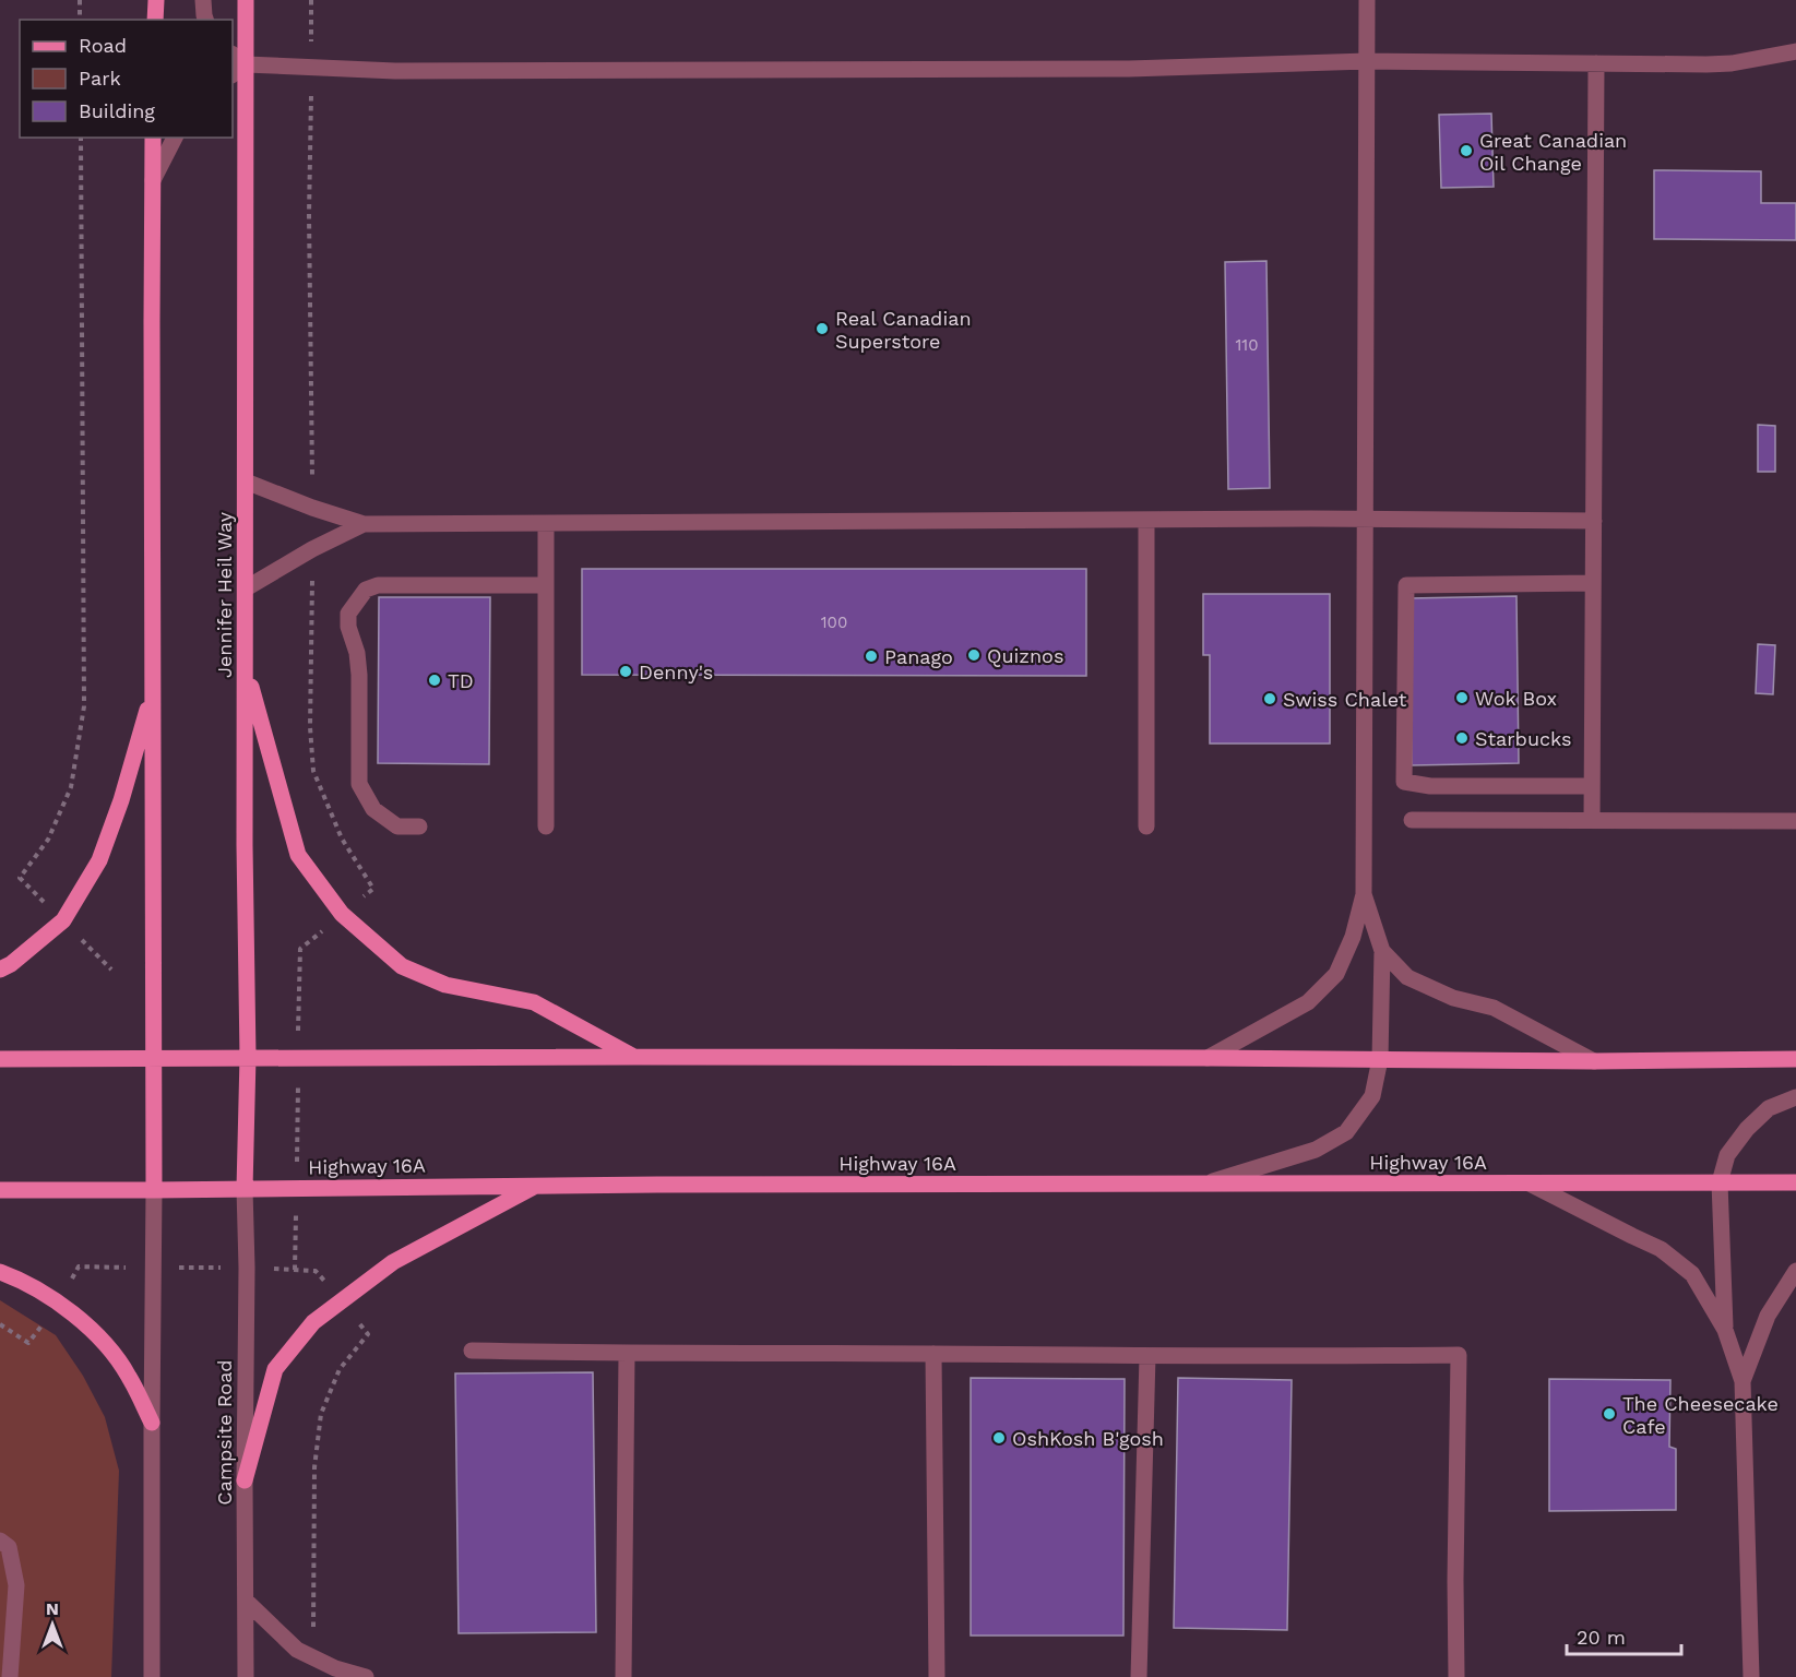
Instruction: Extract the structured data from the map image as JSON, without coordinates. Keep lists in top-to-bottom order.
{
  "streets": {
    "main road": ["Jennifer Heil Way", "Highway 16A"],
    "street": ["Campsite Road"]
  },
  "crossings": [
    ["Jennifer Heil Way", "Highway 16A"],
    ["Jennifer Heil Way", "Campsite Road"],
    ["Highway 16A", "Campsite Road"]
  ],
  "places": [
    "Great Canadian Oil Change",
    "Real Canadian Superstore",
    "Quiznos",
    "Panago",
    "Denny's",
    "TD",
    "Wok Box",
    "Swiss Chalet",
    "Starbucks",
    "The Cheesecake Cafe",
    "OshKosh B'gosh"
  ],
  "house_numbers": ["110", "100"],
  "legend": ["Road", "Park", "Building"],
  "scale_bar": "20 m",
  "north": "top"
}
